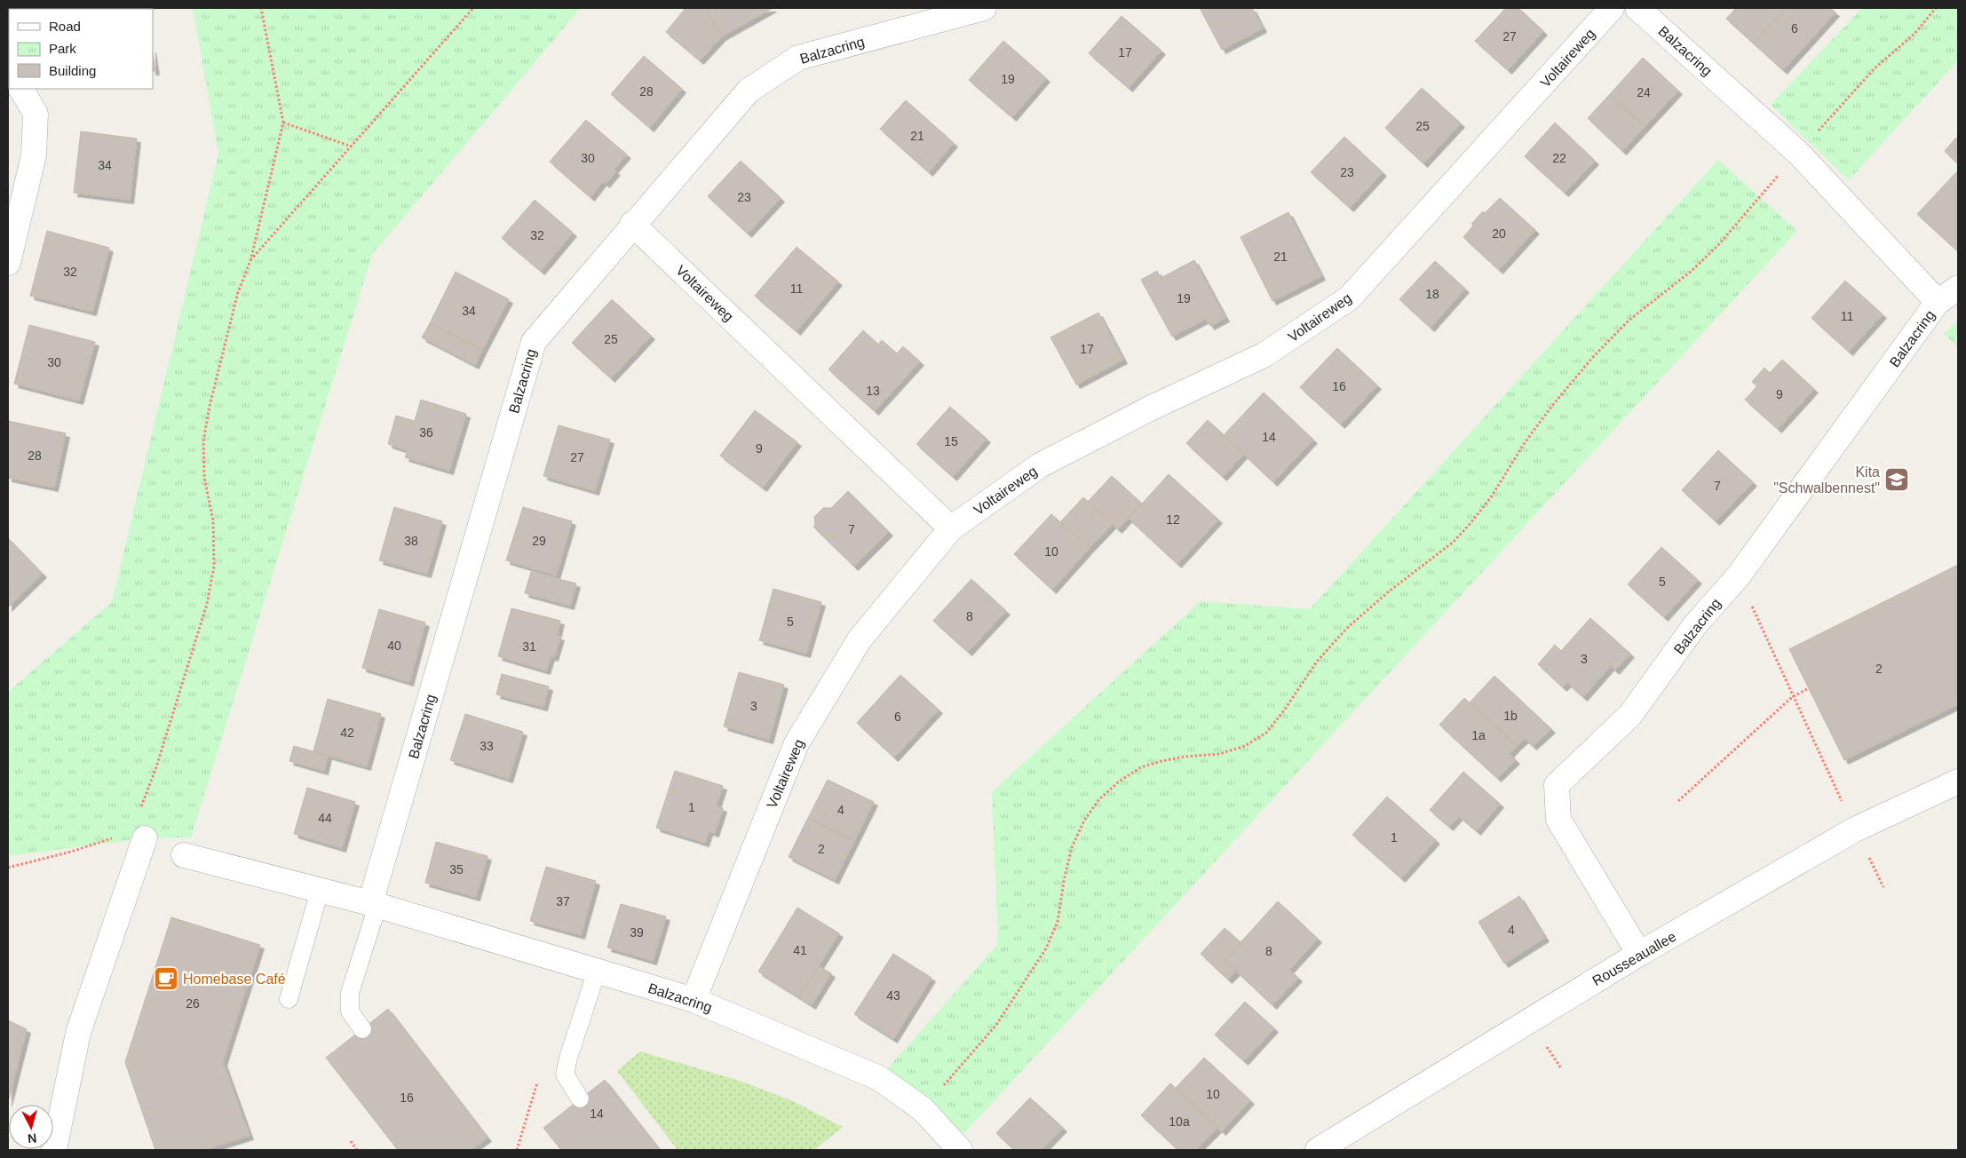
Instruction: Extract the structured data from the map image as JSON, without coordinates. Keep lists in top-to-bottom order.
{
  "streets": {
    "street": ["Balzacring", "Voltaireweg", "Rousseauallee"]
  },
  "crossings": [
    ["Balzacring", "Voltaireweg"],
    ["Balzacring", "Rousseauallee"]
  ],
  "places": {
    "school or university": ["Kita \"Schwalbennest\""],
    "cafe": ["Homebase Café"]
  },
  "house_numbers": [
    "6",
    "27",
    "17",
    "19",
    "28",
    "24",
    "25",
    "21",
    "30",
    "22",
    "34",
    "23",
    "23",
    "20",
    "32",
    "21",
    "32",
    "11",
    "18",
    "19",
    "34",
    "11",
    "25",
    "17",
    "30",
    "16",
    "13",
    "9",
    "36",
    "14",
    "15",
    "9",
    "28",
    "27",
    "7",
    "12",
    "7",
    "38",
    "29",
    "10",
    "5",
    "8",
    "5",
    "40",
    "31",
    "3",
    "2",
    "3",
    "1b",
    "6",
    "42",
    "1a",
    "33",
    "1",
    "4",
    "44",
    "1",
    "2",
    "35",
    "37",
    "4",
    "39",
    "41",
    "8",
    "43",
    "26",
    "10",
    "16",
    "14",
    "10a"
  ],
  "legend": ["Road", "Park", "Building"],
  "north": "bottom"
}
